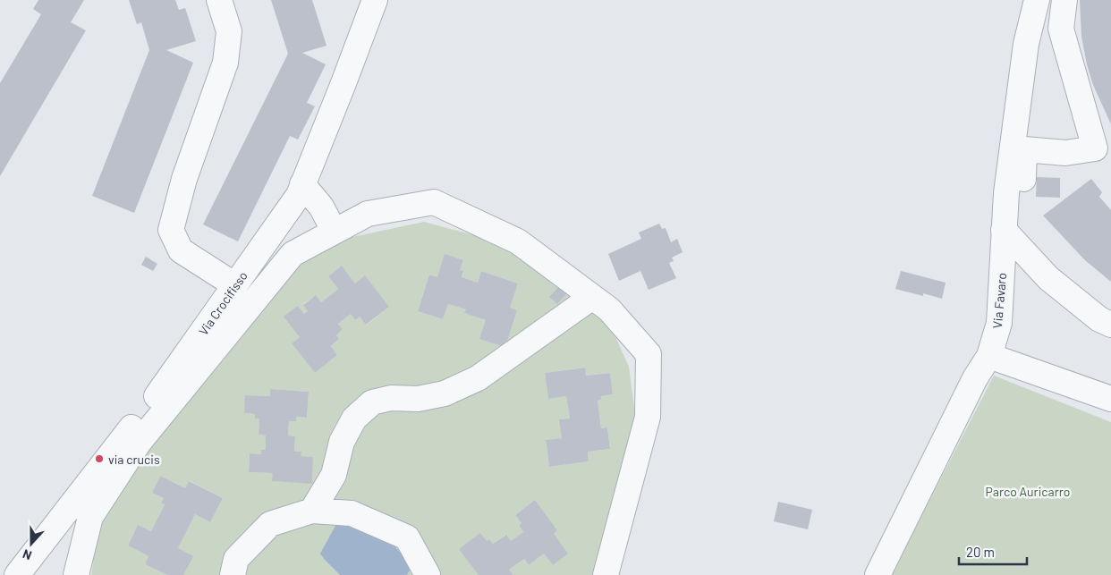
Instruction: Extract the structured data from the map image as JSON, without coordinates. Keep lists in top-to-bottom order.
{
  "streets": {
    "street": ["Via Favaro", "Via Crocifisso"]
  },
  "parks": ["Parco Auricarro"],
  "places": ["via crucis"],
  "scale_bar": "20 m",
  "north": "bottom"
}
